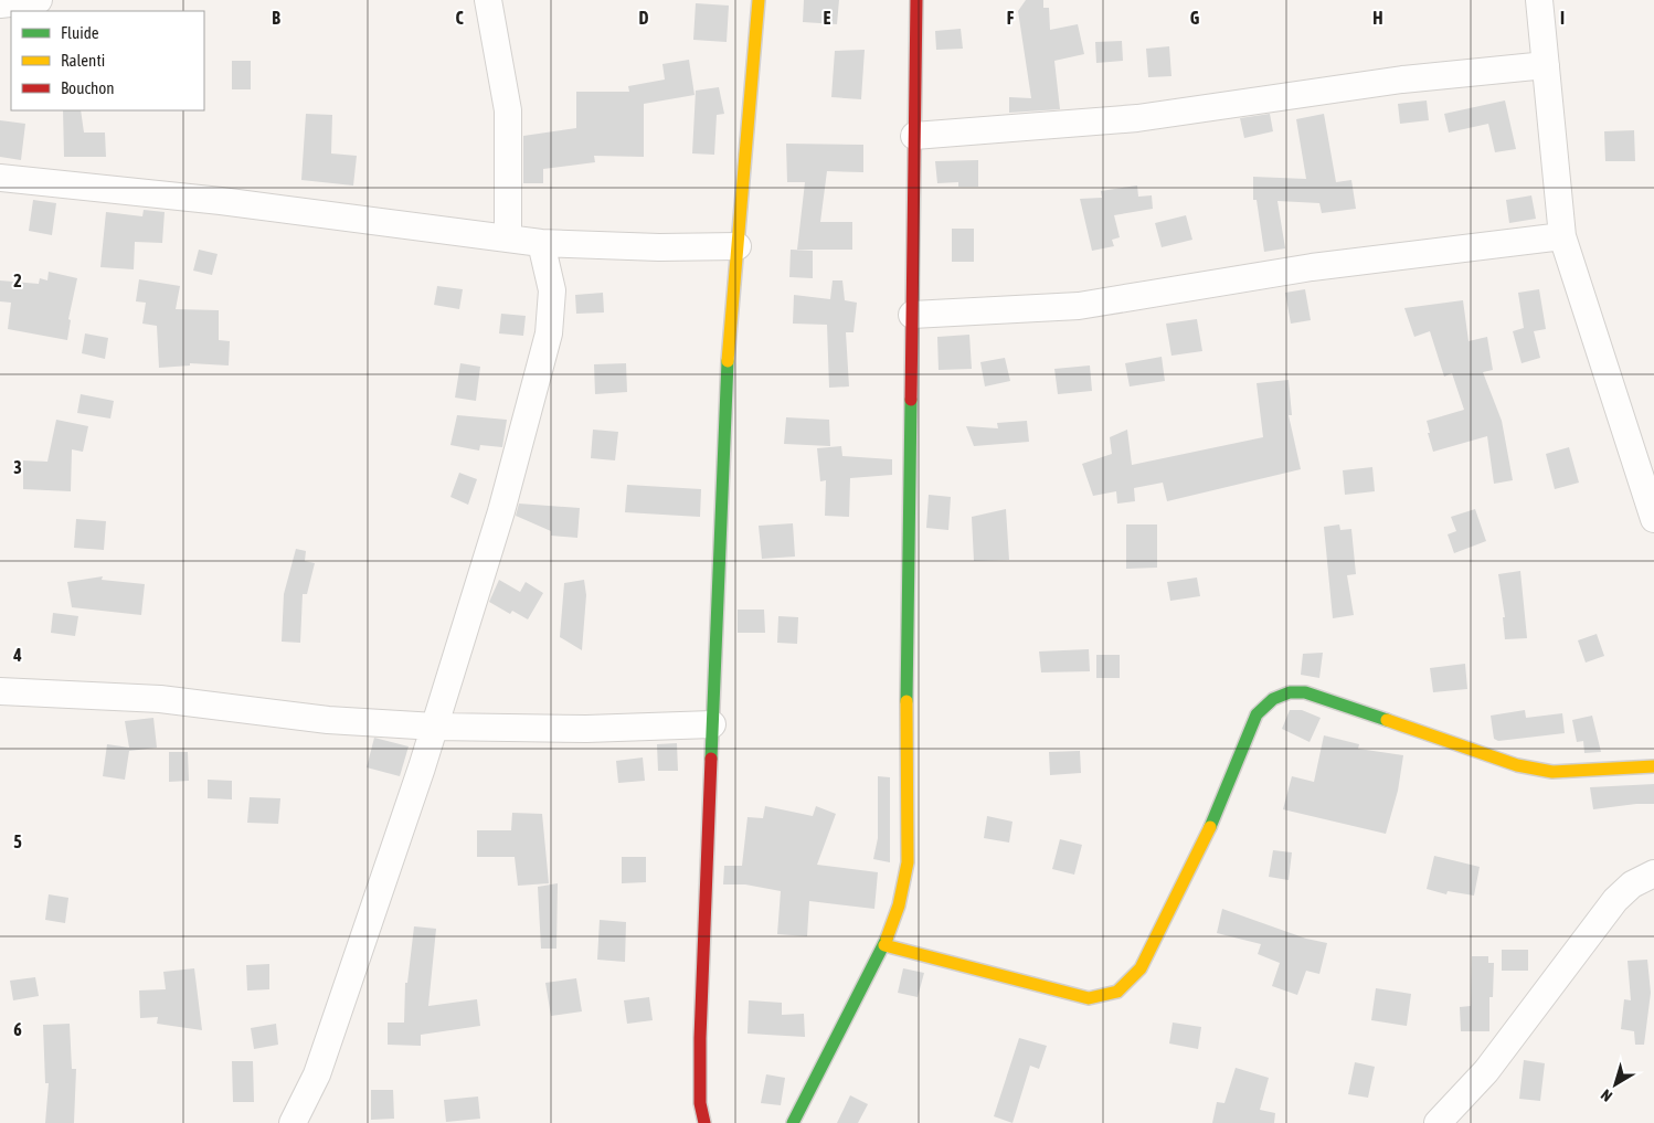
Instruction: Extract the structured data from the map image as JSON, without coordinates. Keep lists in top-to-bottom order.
{
  "legend": ["Fluide", "Ralenti", "Bouchon"],
  "north": "bottom left",
  "grid": {
    "columns": [
      "B",
      "C",
      "D",
      "E",
      "F",
      "G",
      "H",
      "I"
    ],
    "rows": [
      "2",
      "3",
      "4",
      "5",
      "6"
    ]
  }
}
